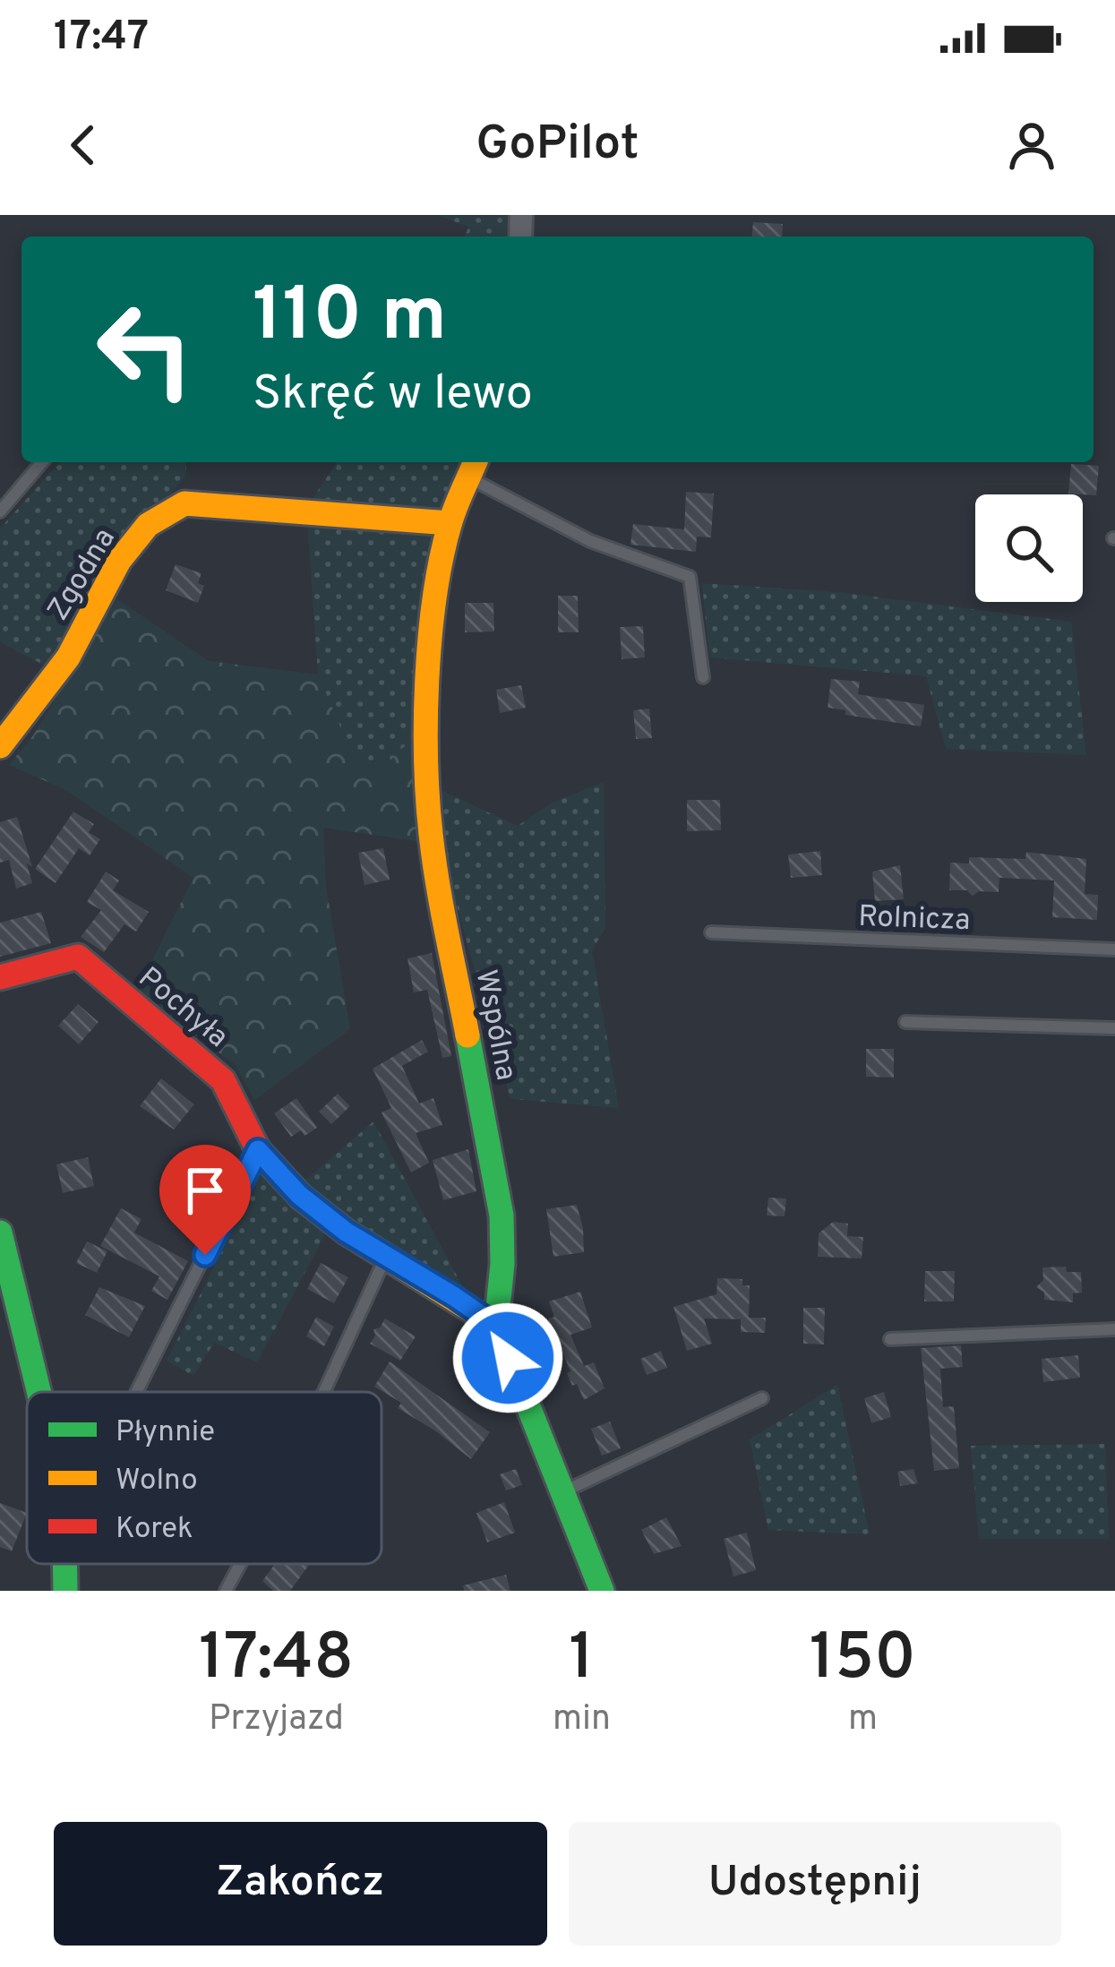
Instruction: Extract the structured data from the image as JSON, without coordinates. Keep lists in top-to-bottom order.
{
  "streets": {
    "street": ["Zgodna", "Pochyła", "Wspólna"],
    "lane": ["Rolnicza"]
  },
  "crossings": [
    ["Zgodna", "Wspólna"],
    ["Pochyła", "Wspólna"]
  ],
  "legend": ["Płynnie", "Wolno", "Korek"],
  "page": {
    "status": "17:47",
    "header": "GoPilot",
    "turn": ["110 m", "Skręć w lewo"],
    "eta": [
      "17:48",
      "Przyjazd",
      "1",
      "min",
      "150",
      "m"
    ],
    "buttons": ["Zakończ", "Udostępnij"]
  }
}
